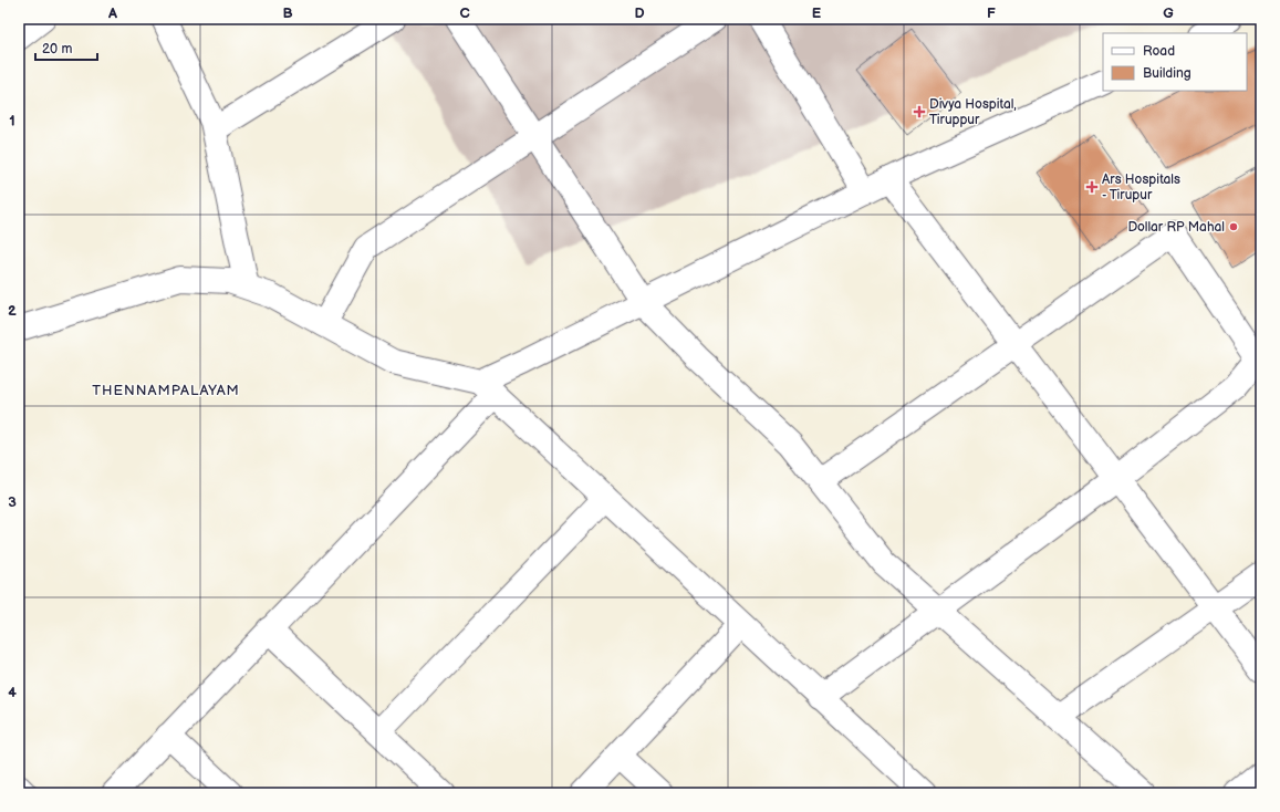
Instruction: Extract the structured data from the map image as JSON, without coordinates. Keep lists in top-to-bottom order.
{
  "districts": ["THENNAMPALAYAM"],
  "places": {
    "health": ["Divya Hospital, Tiruppur", "Ars Hospitals - Tirupur"],
    "other": ["Dollar RP Mahal"]
  },
  "legend": ["Road", "Building"],
  "scale_bar": "20 m",
  "grid": {
    "columns": [
      "A",
      "B",
      "C",
      "D",
      "E",
      "F",
      "G"
    ],
    "rows": [
      "1",
      "2",
      "3",
      "4"
    ]
  }
}
